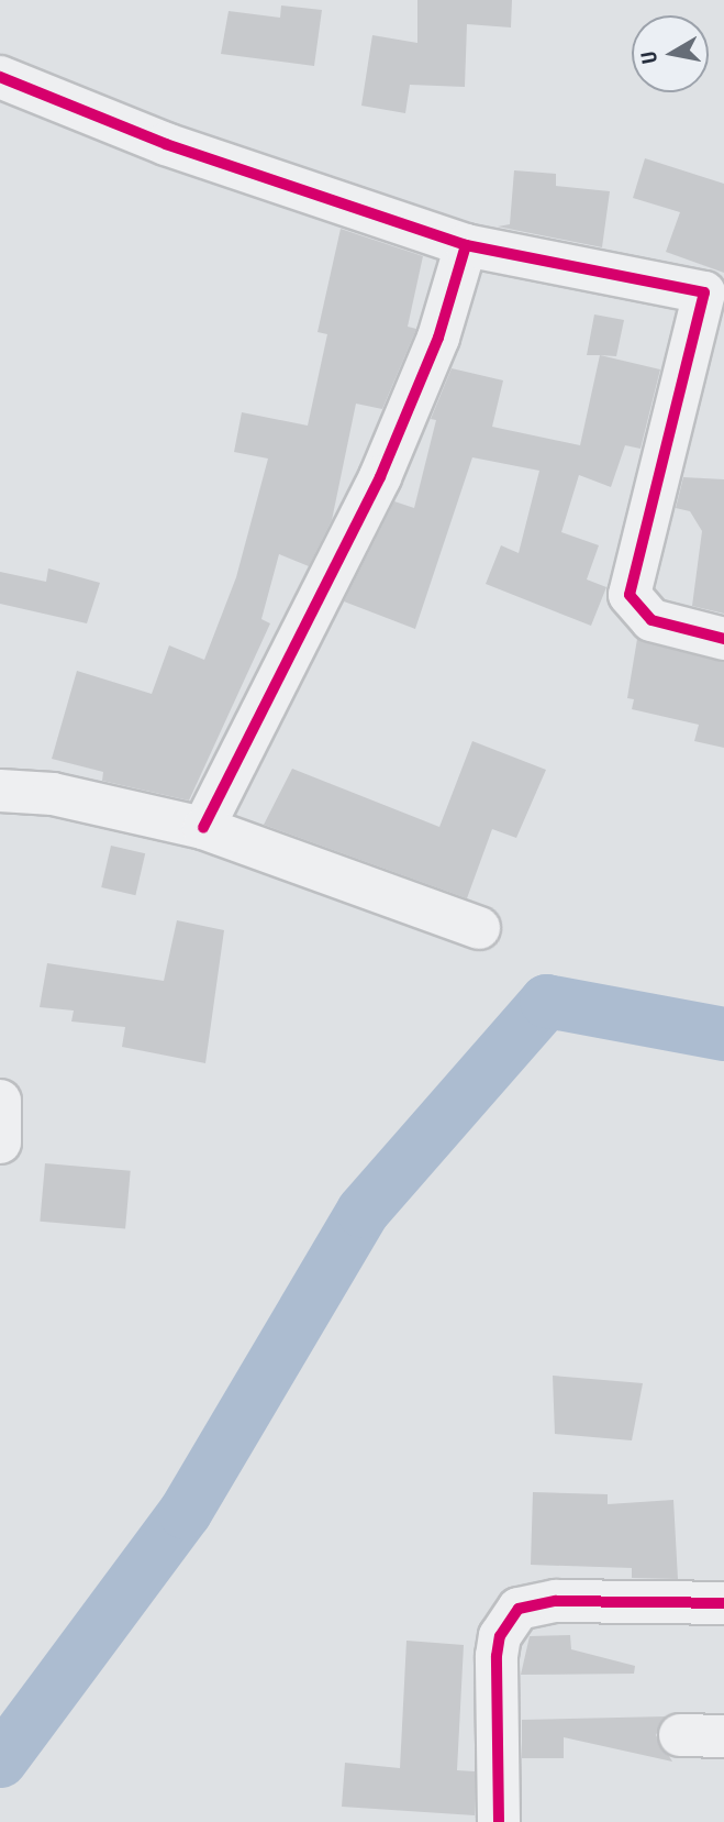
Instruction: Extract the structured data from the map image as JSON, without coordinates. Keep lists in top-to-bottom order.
{
  "north": "left"
}
